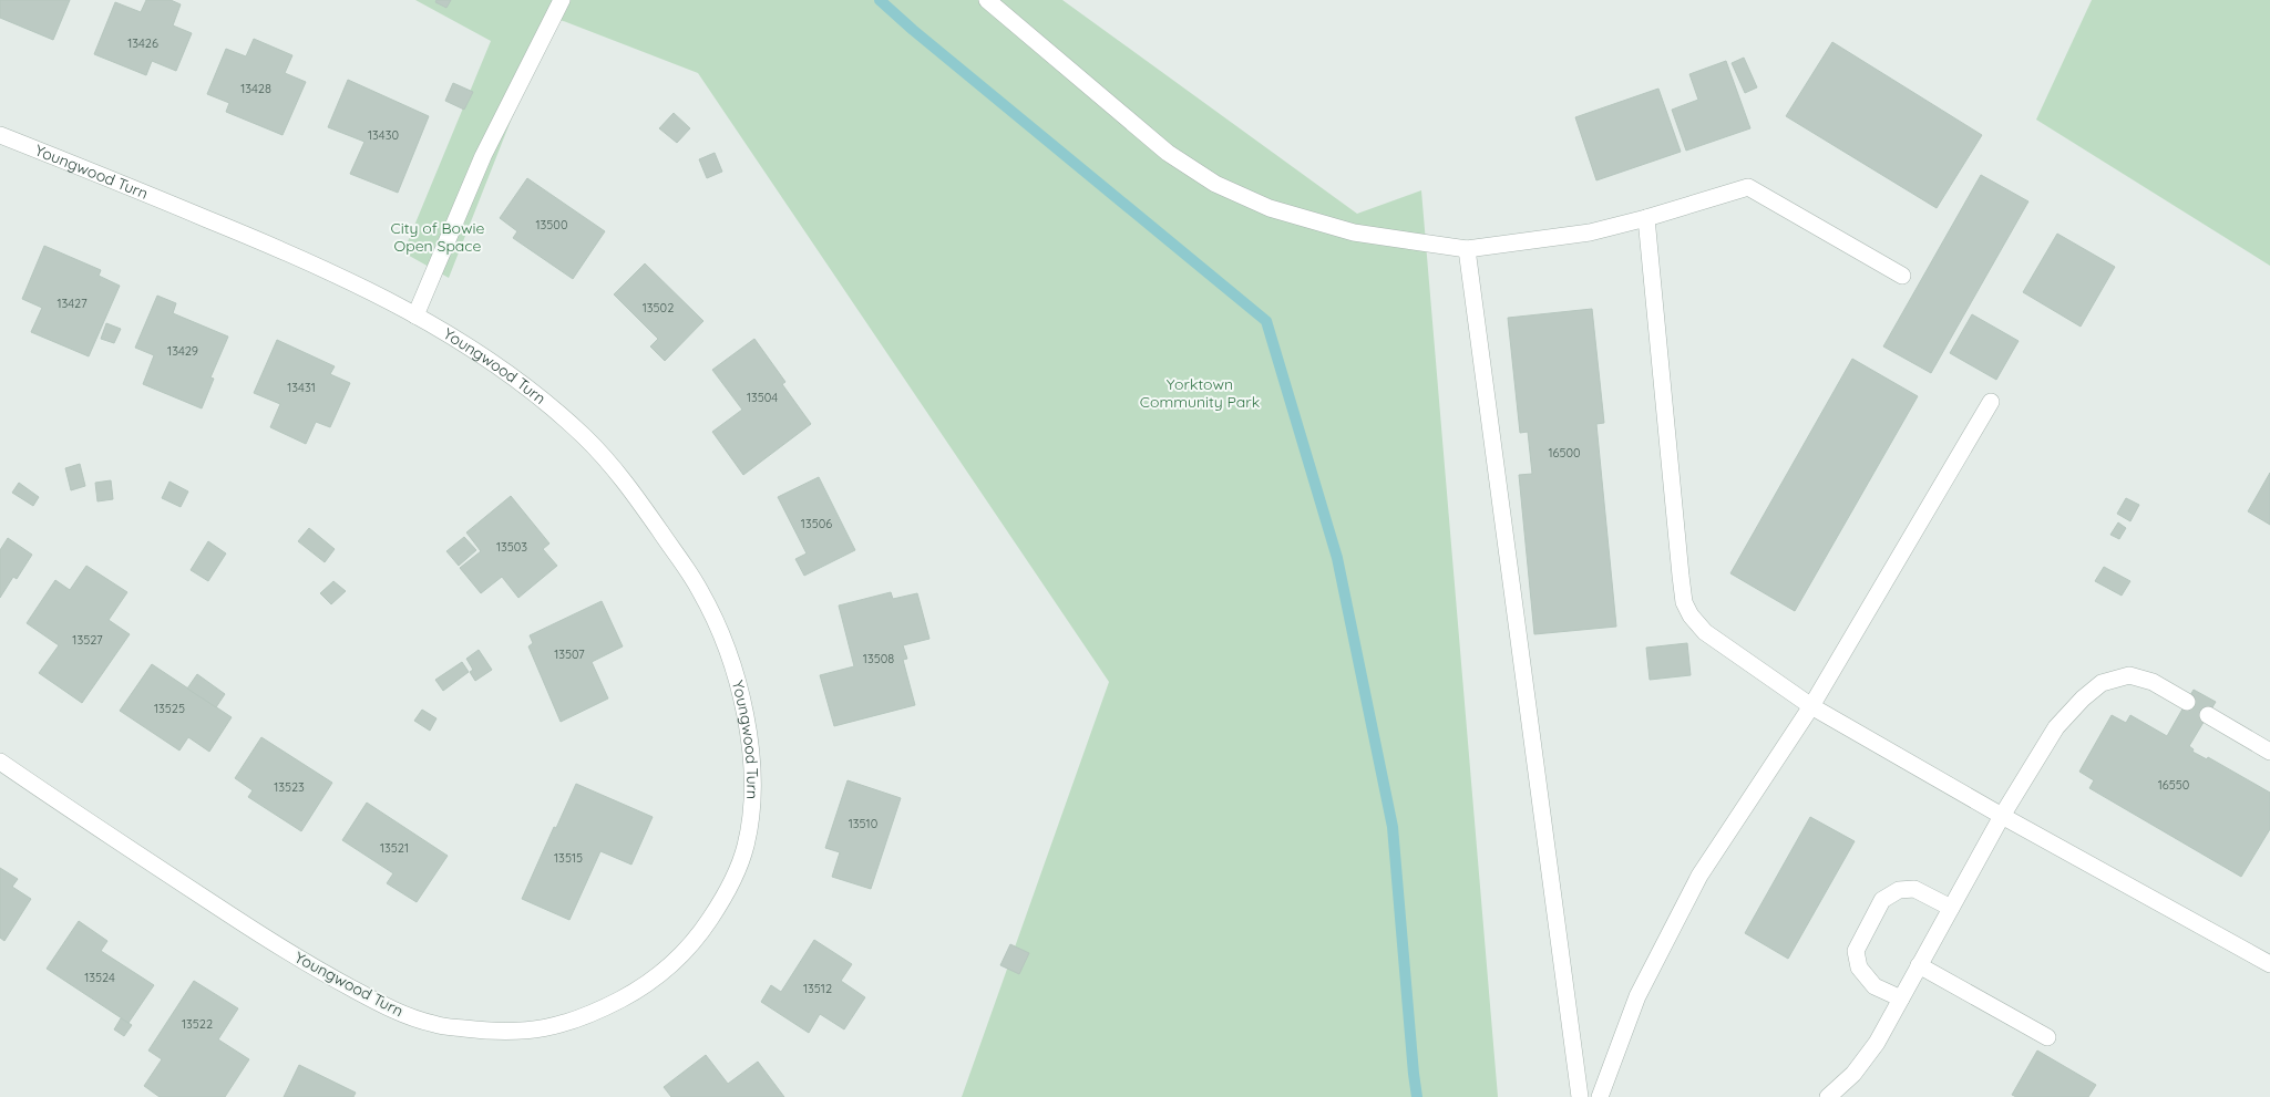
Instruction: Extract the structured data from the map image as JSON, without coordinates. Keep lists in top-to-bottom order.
{
  "streets": {
    "street": ["Youngwood Turn"]
  },
  "parks": ["City of Bowie Open Space", "Yorktown Community Park"],
  "house_numbers": [
    "13426",
    "13428",
    "13430",
    "13500",
    "13427",
    "13502",
    "13429",
    "13431",
    "13504",
    "16500",
    "13506",
    "13503",
    "13527",
    "13507",
    "13508",
    "13525",
    "16550",
    "13523",
    "13510",
    "13521",
    "13515",
    "13524",
    "13512",
    "13522"
  ]
}
